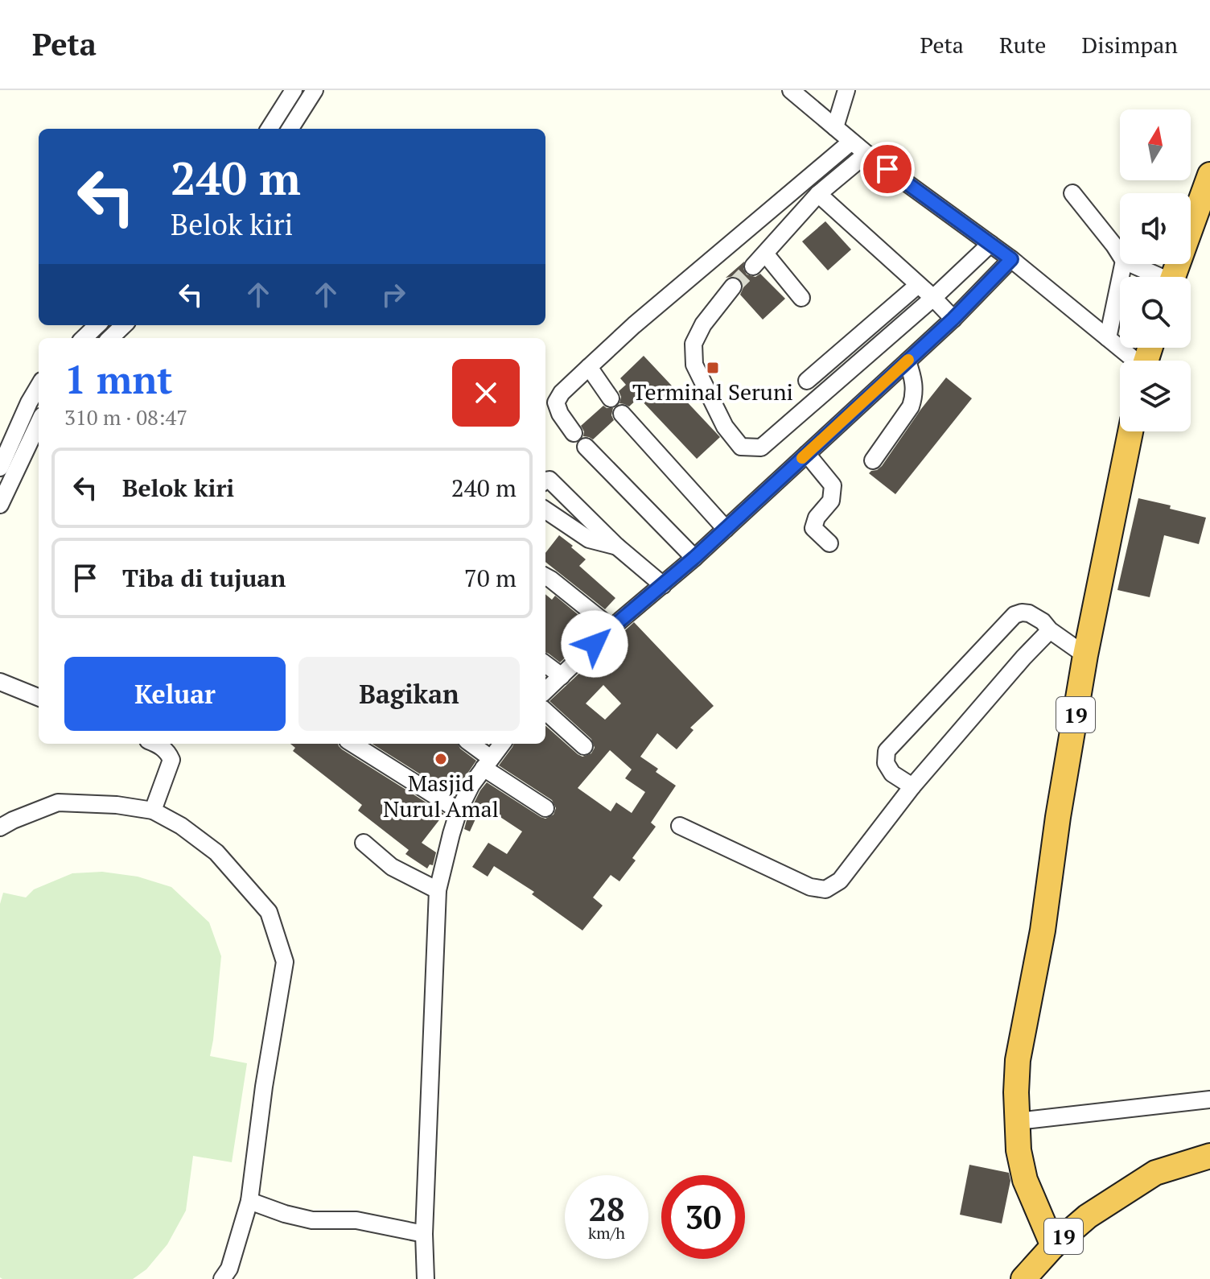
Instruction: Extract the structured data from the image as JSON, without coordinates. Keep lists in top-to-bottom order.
{
  "streets": {
    "highway": ["19"]
  },
  "places": {
    "transit": ["Terminal Seruni"],
    "other": ["Masjid Nurul Amal"]
  },
  "north": "top",
  "page": {
    "header": "Peta",
    "nav": ["Peta", "Rute", "Disimpan"],
    "turn": ["240 m", "Belok kiri"],
    "heading": ["1 mnt", "310 m · 08:47"],
    "list": [
      {
        "name": "Belok kiri",
        "value": "240 m"
      },
      {
        "name": "Tiba di tujuan",
        "value": "70 m"
      }
    ],
    "buttons": ["Keluar", "Bagikan"],
    "speed": "28 km/h",
    "limit": "30"
  }
}
